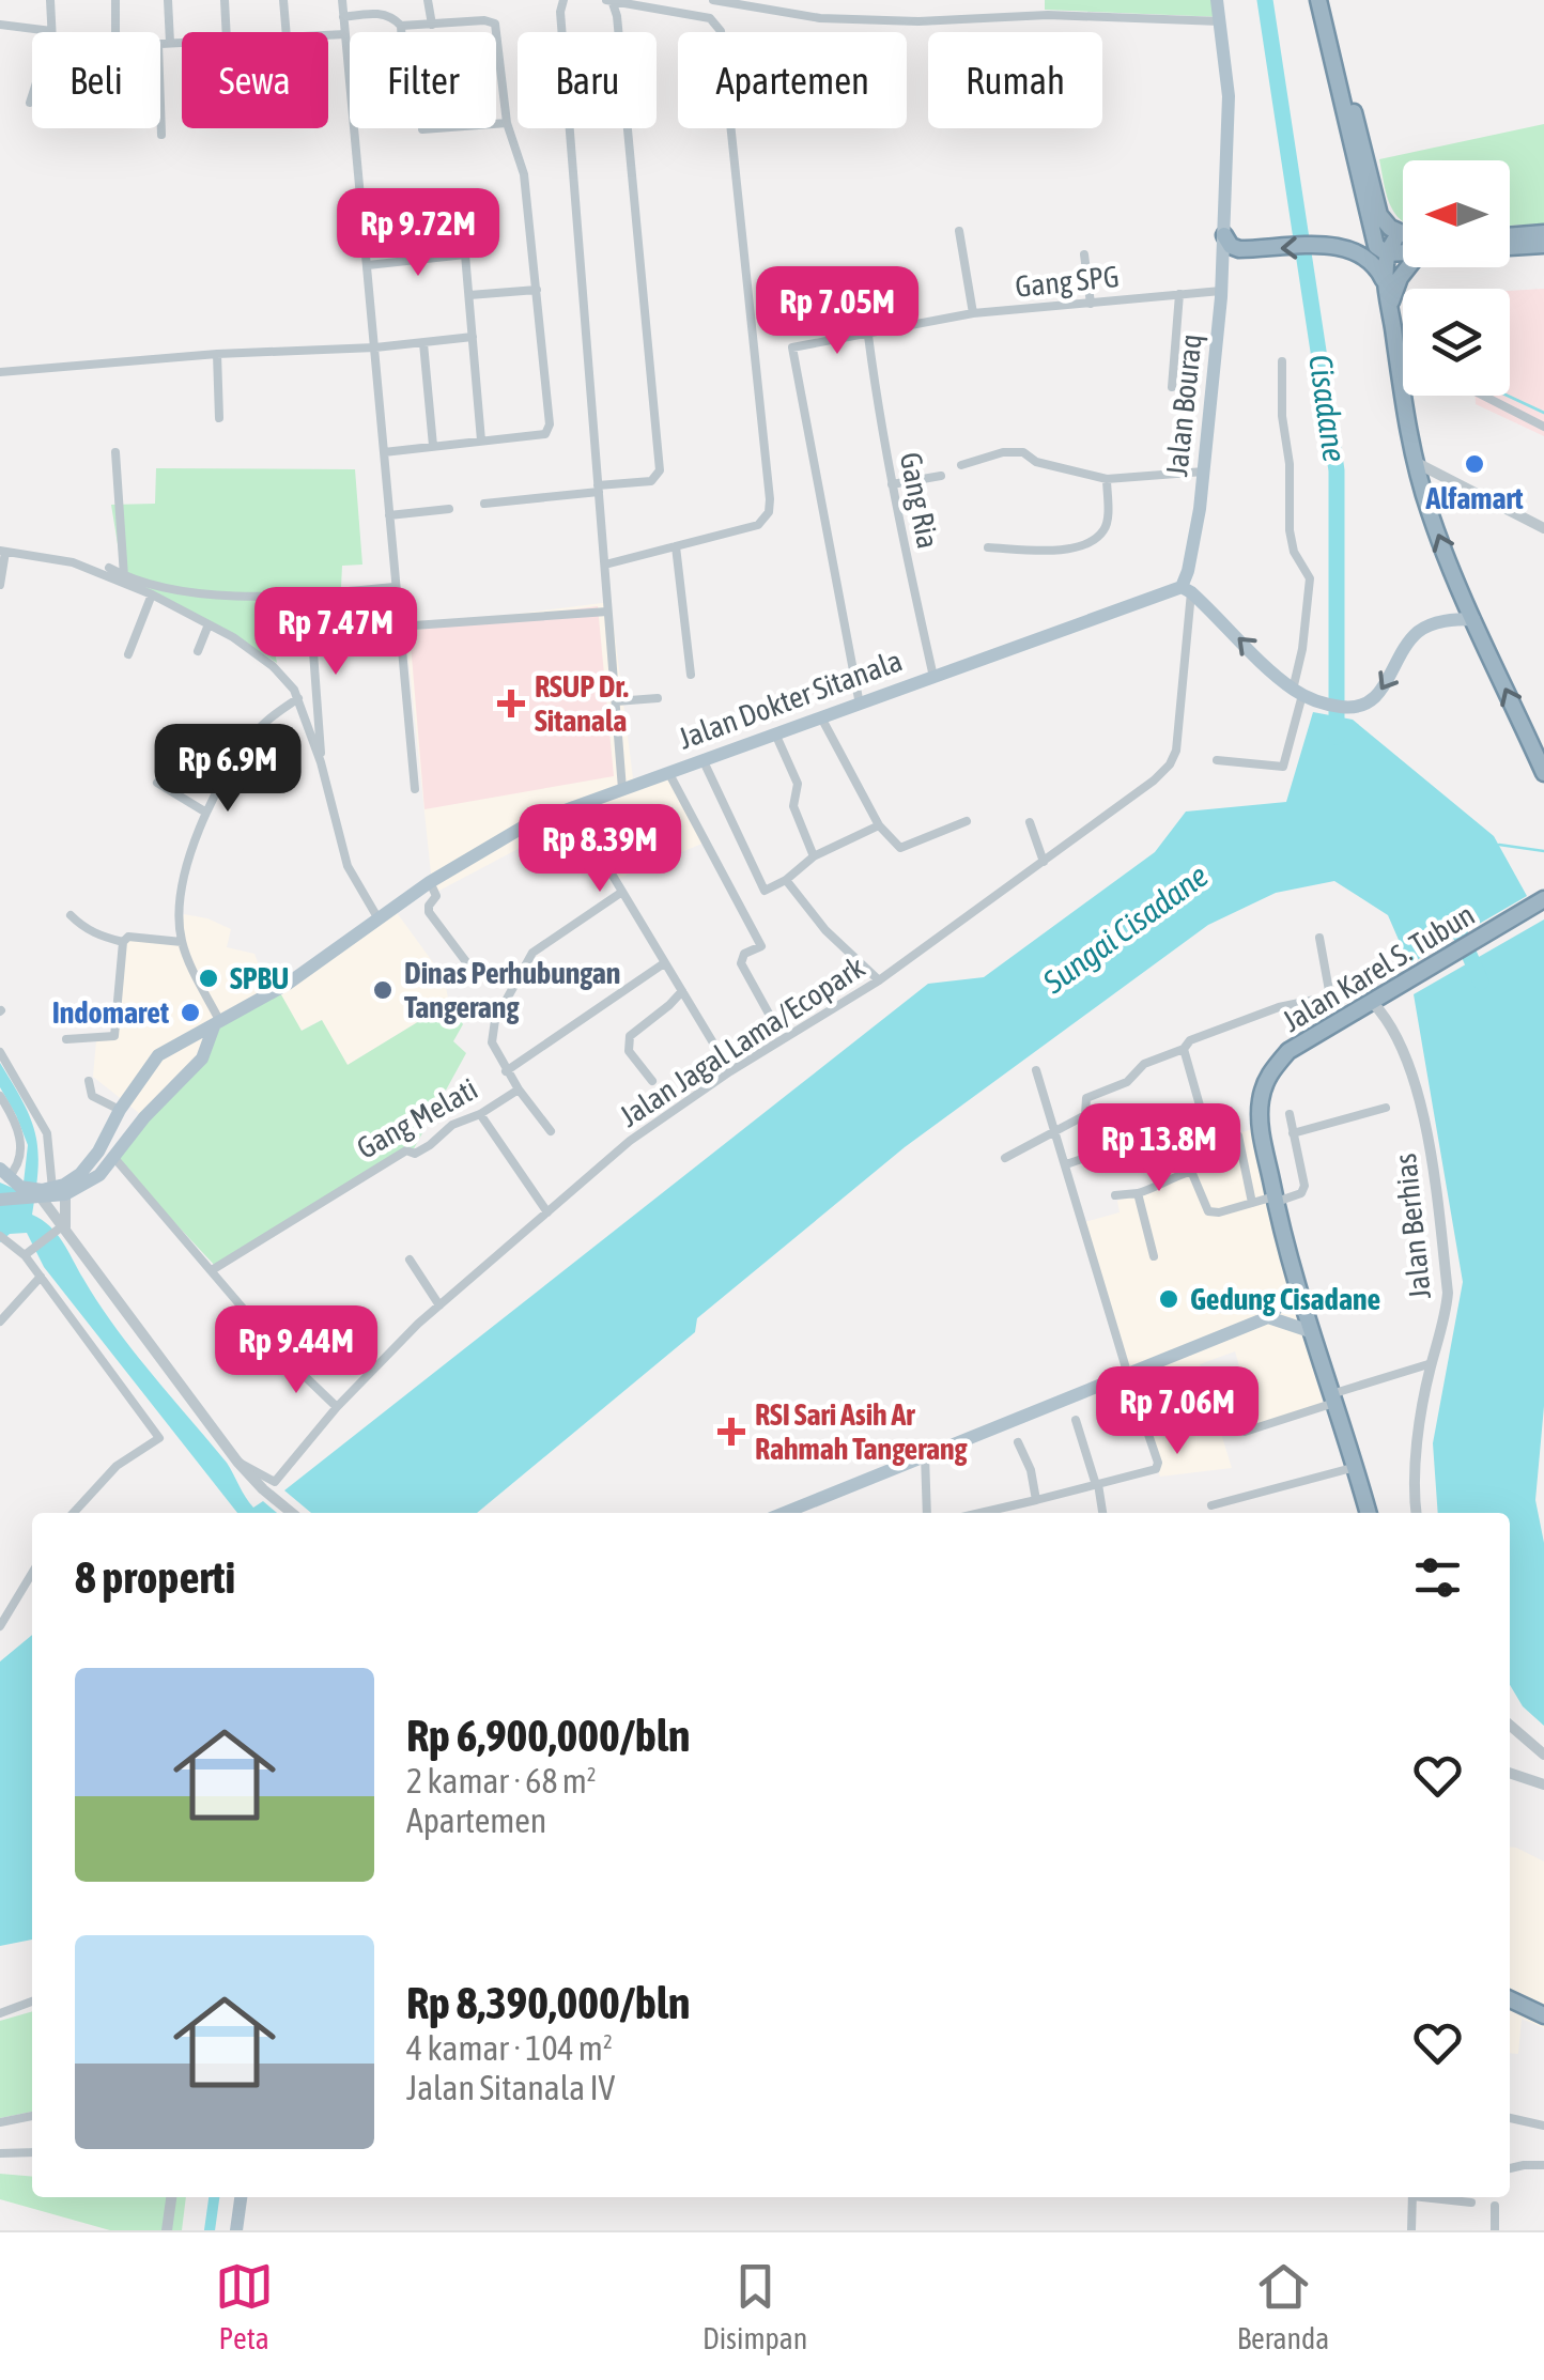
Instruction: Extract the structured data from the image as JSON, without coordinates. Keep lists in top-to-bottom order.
{
  "streets": {
    "highway": ["Jalan Karel S. Tubun"],
    "main road": ["Jalan Bouraq", "Jalan Dokter Sitanala"],
    "street": [
      "Gang SPG",
      "Gang Ria",
      "Jalan Jagal Lama/Ecopark",
      "Gang Melati",
      "Jalan Berhias"
    ]
  },
  "crossings": [
    ["Gang SPG", "Jalan Bouraq"],
    ["Gang SPG", "Gang Ria"],
    ["Gang SPG", "Jalan Dokter Sitanala"],
    ["Jalan Bouraq", "Jalan Dokter Sitanala"],
    ["Jalan Bouraq", "Jalan Jagal Lama/Ecopark"],
    ["Gang Ria", "Jalan Dokter Sitanala"],
    ["Jalan Dokter Sitanala", "Jalan Jagal Lama/Ecopark"],
    ["Jalan Karel S. Tubun", "Jalan Berhias"]
  ],
  "water": ["Cisadane", "Sungai Cisadane"],
  "places": {
    "other": [
      "Alfamart",
      "SPBU",
      "Dinas Perhubungan Tangerang",
      "Indomaret",
      "Gedung Cisadane"
    ],
    "health": ["RSUP Dr. Sitanala", "RSI Sari Asih Ar Rahmah Tangerang"]
  },
  "north": "left",
  "page": {
    "chip": [
      "Beli",
      "Sewa",
      "Filter",
      "Baru",
      "Apartemen",
      "Rumah"
    ],
    "price": [
      "Rp 9.72M",
      "Rp 7.05M",
      "Rp 7.47M",
      "Rp 6.9M",
      "Rp 8.39M",
      "Rp 13.8M",
      "Rp 9.44M",
      "Rp 7.06M"
    ],
    "heading": "8 properti",
    "list": [
      {
        "name": "Rp 6,900,000/bln",
        "note": "2 kamar · 68 m² · Apartemen"
      },
      {
        "name": "Rp 8,390,000/bln",
        "note": "4 kamar · 104 m² · Jalan Sitanala IV"
      }
    ],
    "tabs": ["Peta", "Disimpan", "Beranda"]
  }
}
